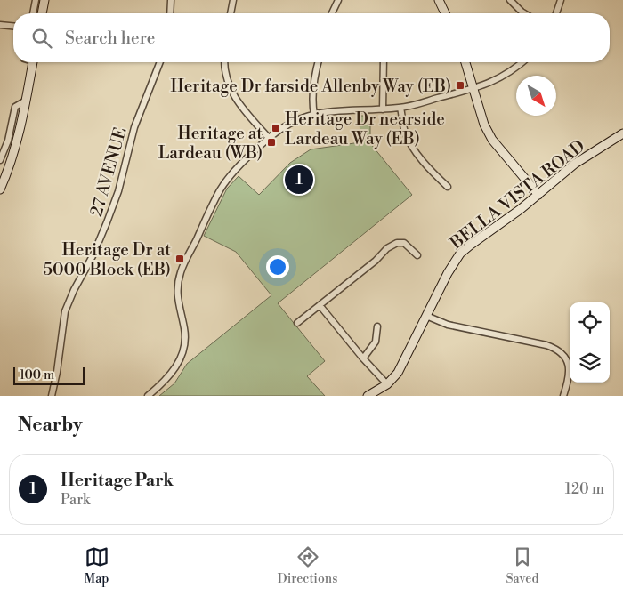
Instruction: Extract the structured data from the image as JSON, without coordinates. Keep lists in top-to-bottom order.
{
  "streets": {
    "street": ["27 AVENUE", "BELLA VISTA ROAD"]
  },
  "places": {
    "transit": [
      "Heritage Dr farside Allenby Way (EB)",
      "Heritage Dr nearside Lardeau Way (EB)",
      "Heritage at Lardeau (WB)",
      "Heritage Dr at 5000 Block (EB)"
    ]
  },
  "scale_bar": "100 m",
  "north": "bottom right",
  "page": {
    "search": "Search here",
    "pins": "1",
    "scale": "100 m",
    "heading": "Nearby",
    "list": [
      {
        "mark": "1",
        "name": "Heritage Park",
        "note": "Park",
        "value": "120 m"
      }
    ],
    "nav": ["Map", "Directions", "Saved"]
  }
}
